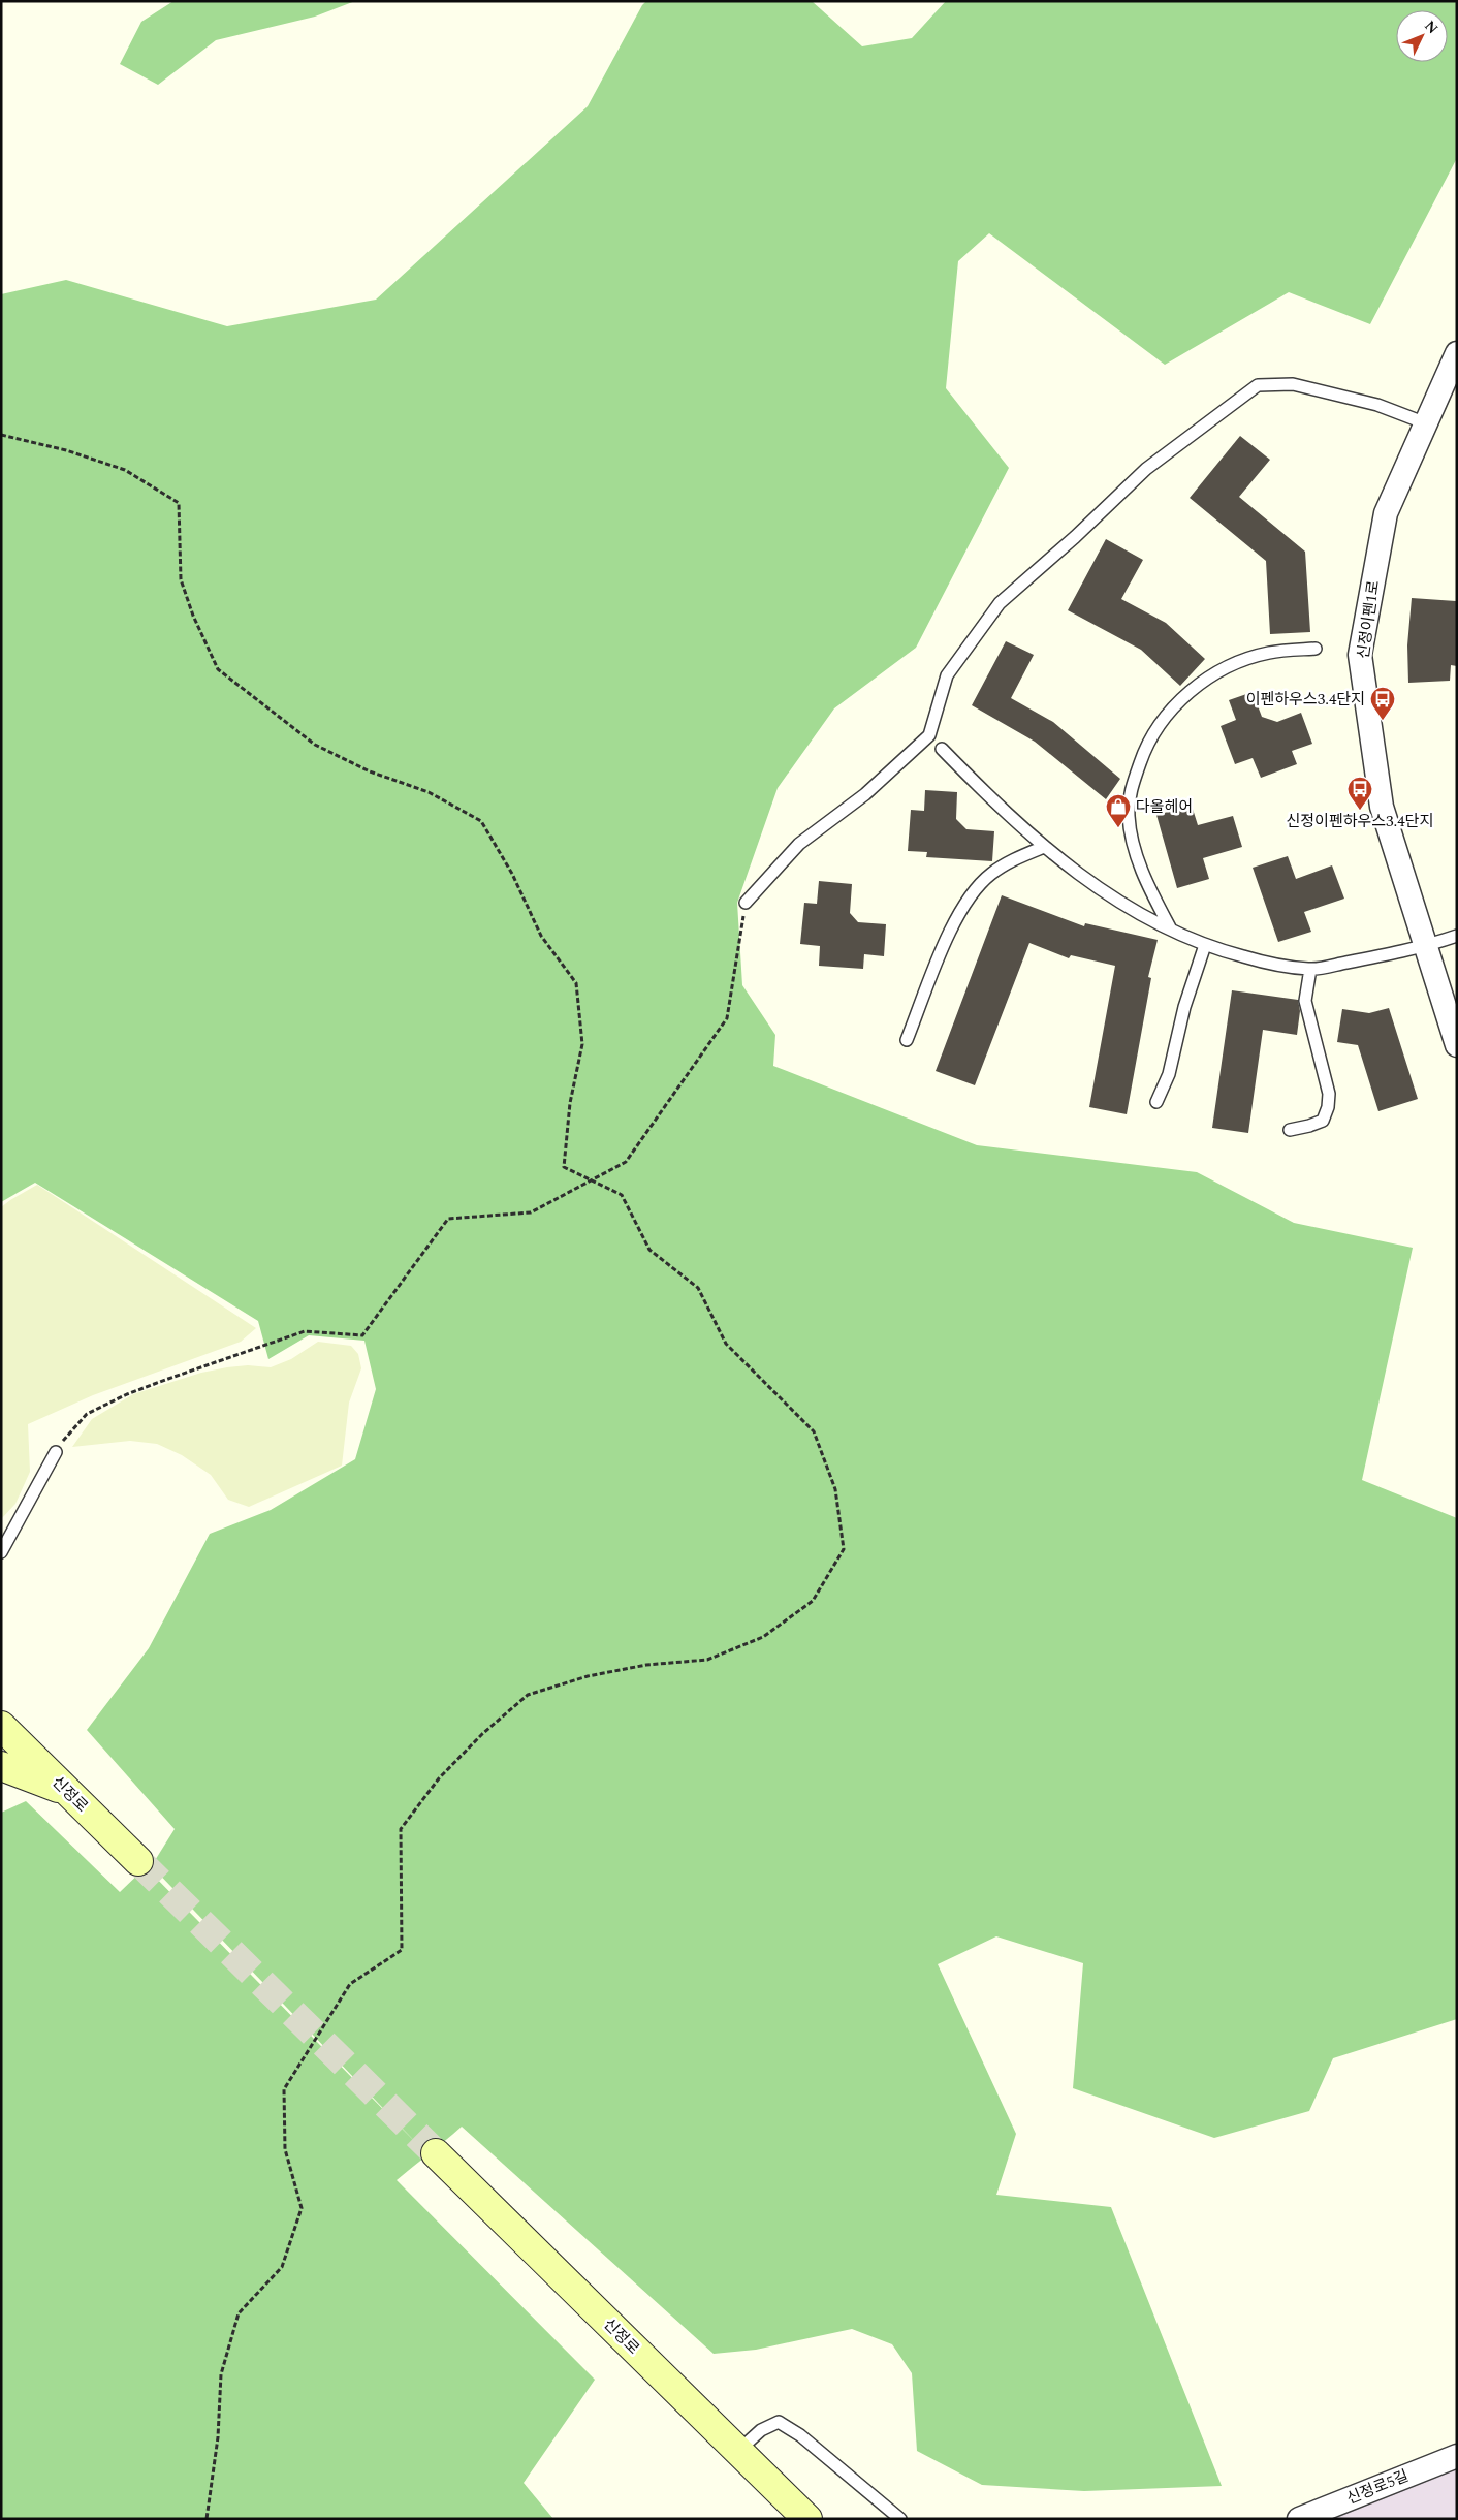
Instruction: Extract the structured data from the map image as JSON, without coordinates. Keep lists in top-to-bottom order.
{
  "streets": {
    "main road": ["신정로"],
    "street": ["신정이펜1로", "신정로5길"]
  },
  "places": {
    "bus stop": ["이펜하우스3.4단지", "신정이펜하우스3.4단지"],
    "shop": ["다올헤어"]
  },
  "north": "top right"
}
